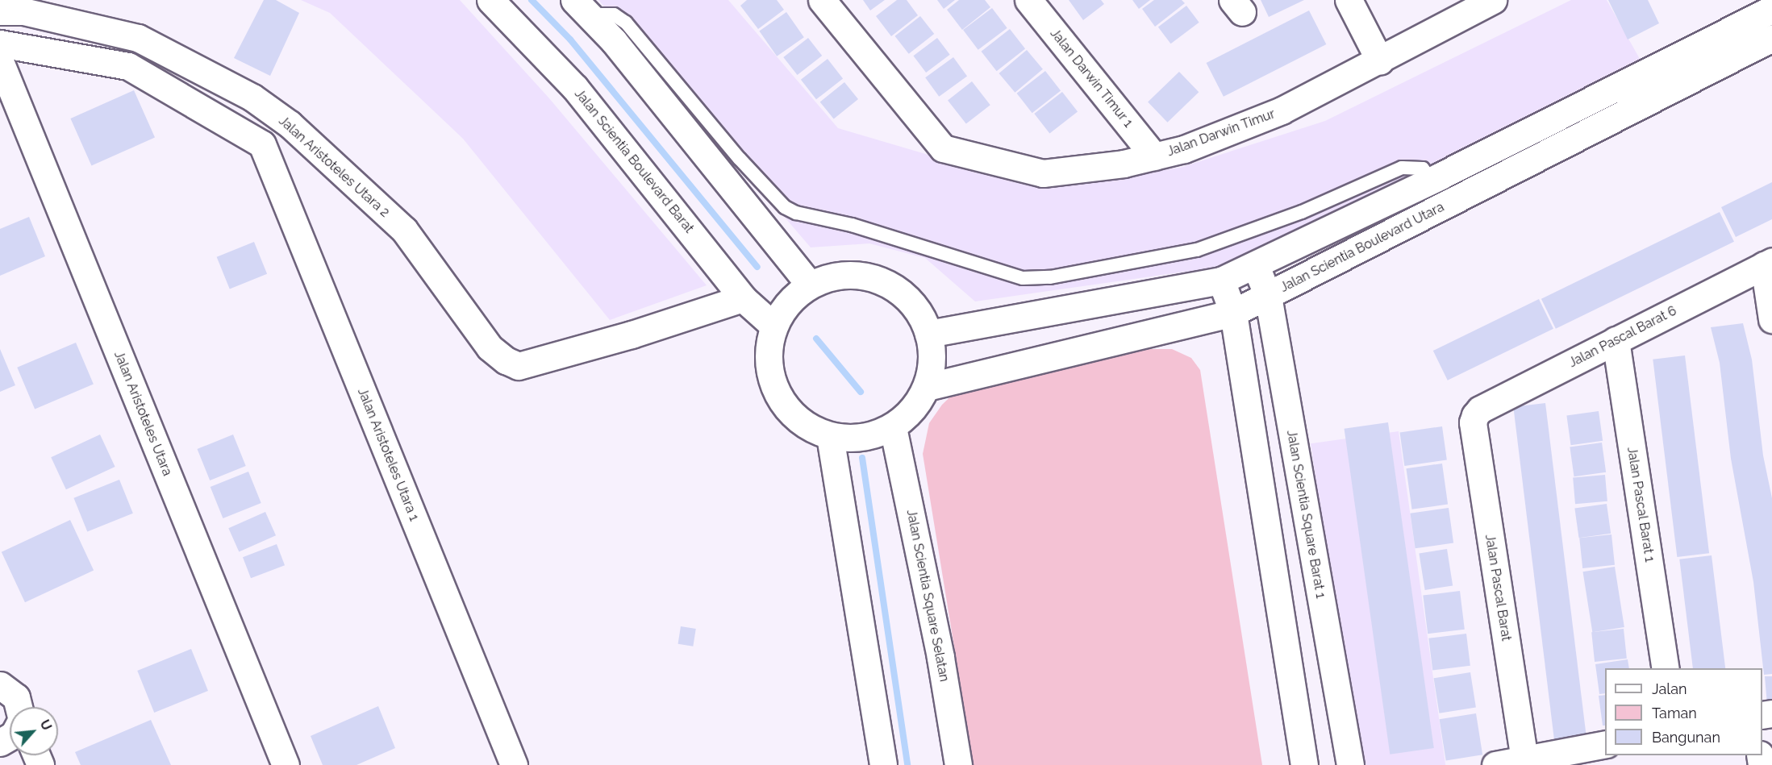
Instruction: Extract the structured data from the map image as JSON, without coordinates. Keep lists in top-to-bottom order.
{
  "streets": {
    "street": [
      "Jalan Darwin Timur 1",
      "Jalan Darwin Timur",
      "Jalan Scientia Boulevard Barat",
      "Jalan Aristoteles Utara 2",
      "Jalan Scientia Boulevard Utara",
      "Jalan Pascal Barat 6",
      "Jalan Aristoteles Utara",
      "Jalan Aristoteles Utara 1",
      "Jalan Pascal Barat 1",
      "Jalan Scientia Square Barat 1",
      "Jalan Pascal Barat",
      "Jalan Scientia Square Selatan"
    ]
  },
  "crossings": [
    ["Jalan Darwin Timur 1", "Jalan Darwin Timur"],
    ["Jalan Scientia Boulevard Barat", "Jalan Aristoteles Utara 2"],
    ["Jalan Scientia Boulevard Barat", "Jalan Scientia Boulevard Utara"],
    ["Jalan Scientia Boulevard Barat", "Jalan Scientia Square Selatan"],
    ["Jalan Scientia Boulevard Utara", "Jalan Scientia Square Barat 1"],
    ["Jalan Scientia Boulevard Utara", "Jalan Scientia Square Selatan"],
    ["Jalan Pascal Barat 6", "Jalan Pascal Barat 1"],
    ["Jalan Pascal Barat 6", "Jalan Pascal Barat"]
  ],
  "legend": ["Jalan", "Taman", "Bangunan"],
  "north": "top right"
}
